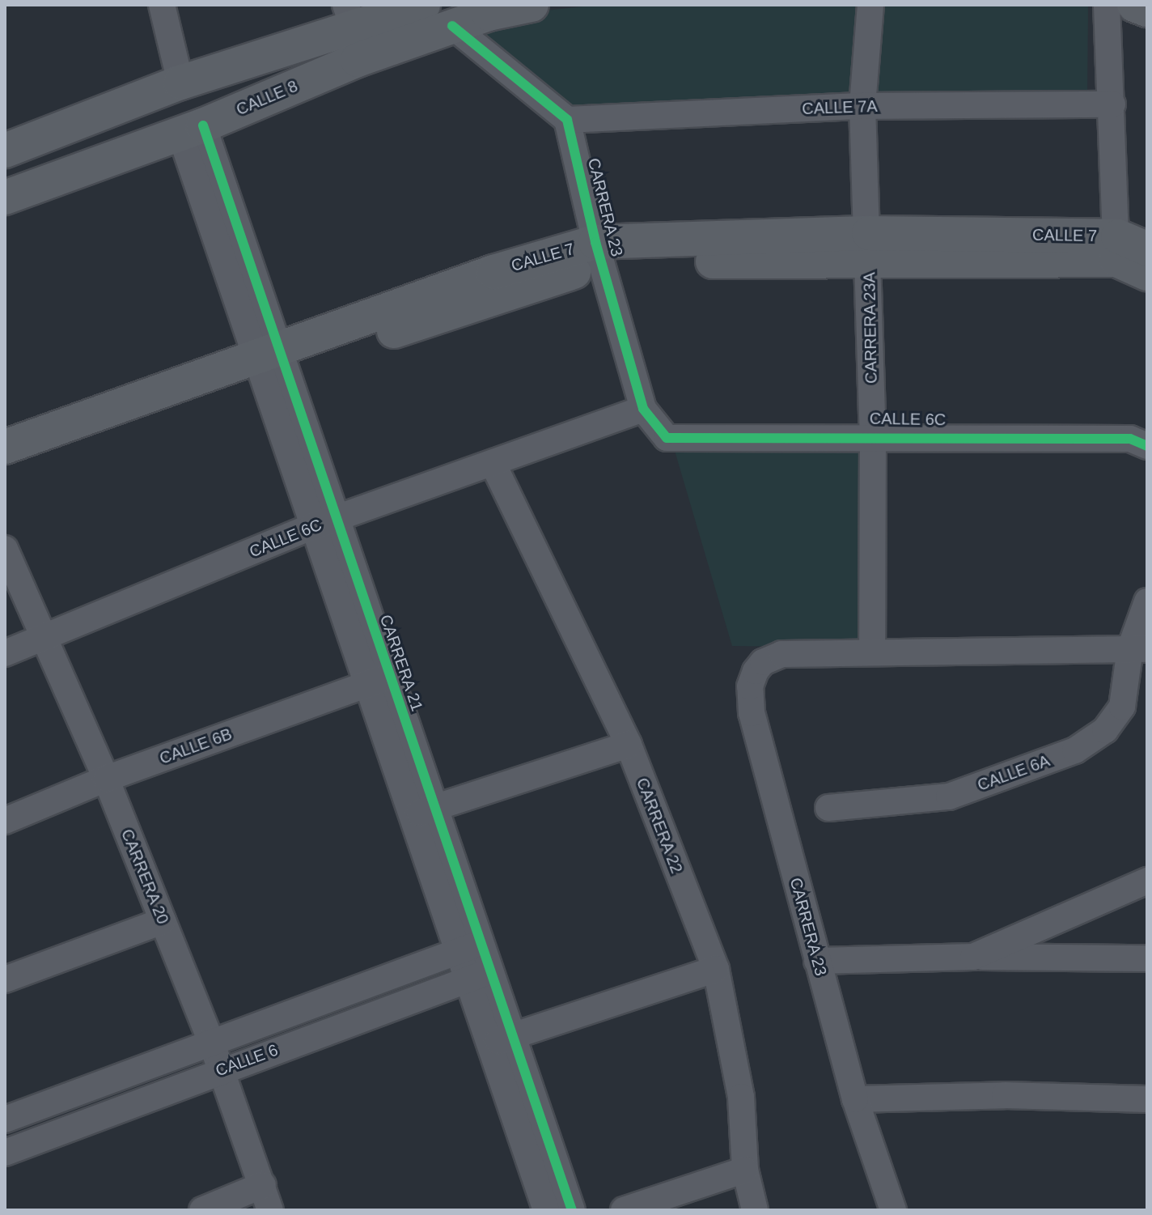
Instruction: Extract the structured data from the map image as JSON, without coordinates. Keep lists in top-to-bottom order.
{
  "streets": {
    "main road": ["CALLE 8", "CALLE 7"],
    "street": [
      "CALLE 7A",
      "CARRERA 23",
      "CARRERA 23A",
      "CALLE 6C",
      "CALLE 6B",
      "CALLE 6A",
      "CARRERA 22",
      "CARRERA 20",
      "CALLE 6"
    ],
    "cycle path": ["CARRERA 21"]
  },
  "crossings": [
    ["CALLE 7A", "CARRERA 23"],
    ["CALLE 7A", "CARRERA 23A"],
    ["CARRERA 23", "CALLE 7"],
    ["CARRERA 23", "CARRERA 23A"],
    ["CARRERA 23", "CALLE 6C"],
    ["CALLE 7", "CARRERA 23A"],
    ["CARRERA 23A", "CALLE 6C"],
    ["CALLE 6C", "CARRERA 22"],
    ["CALLE 6C", "CARRERA 20"],
    ["CALLE 6B", "CARRERA 20"],
    ["CARRERA 20", "CALLE 6"]
  ]
}
